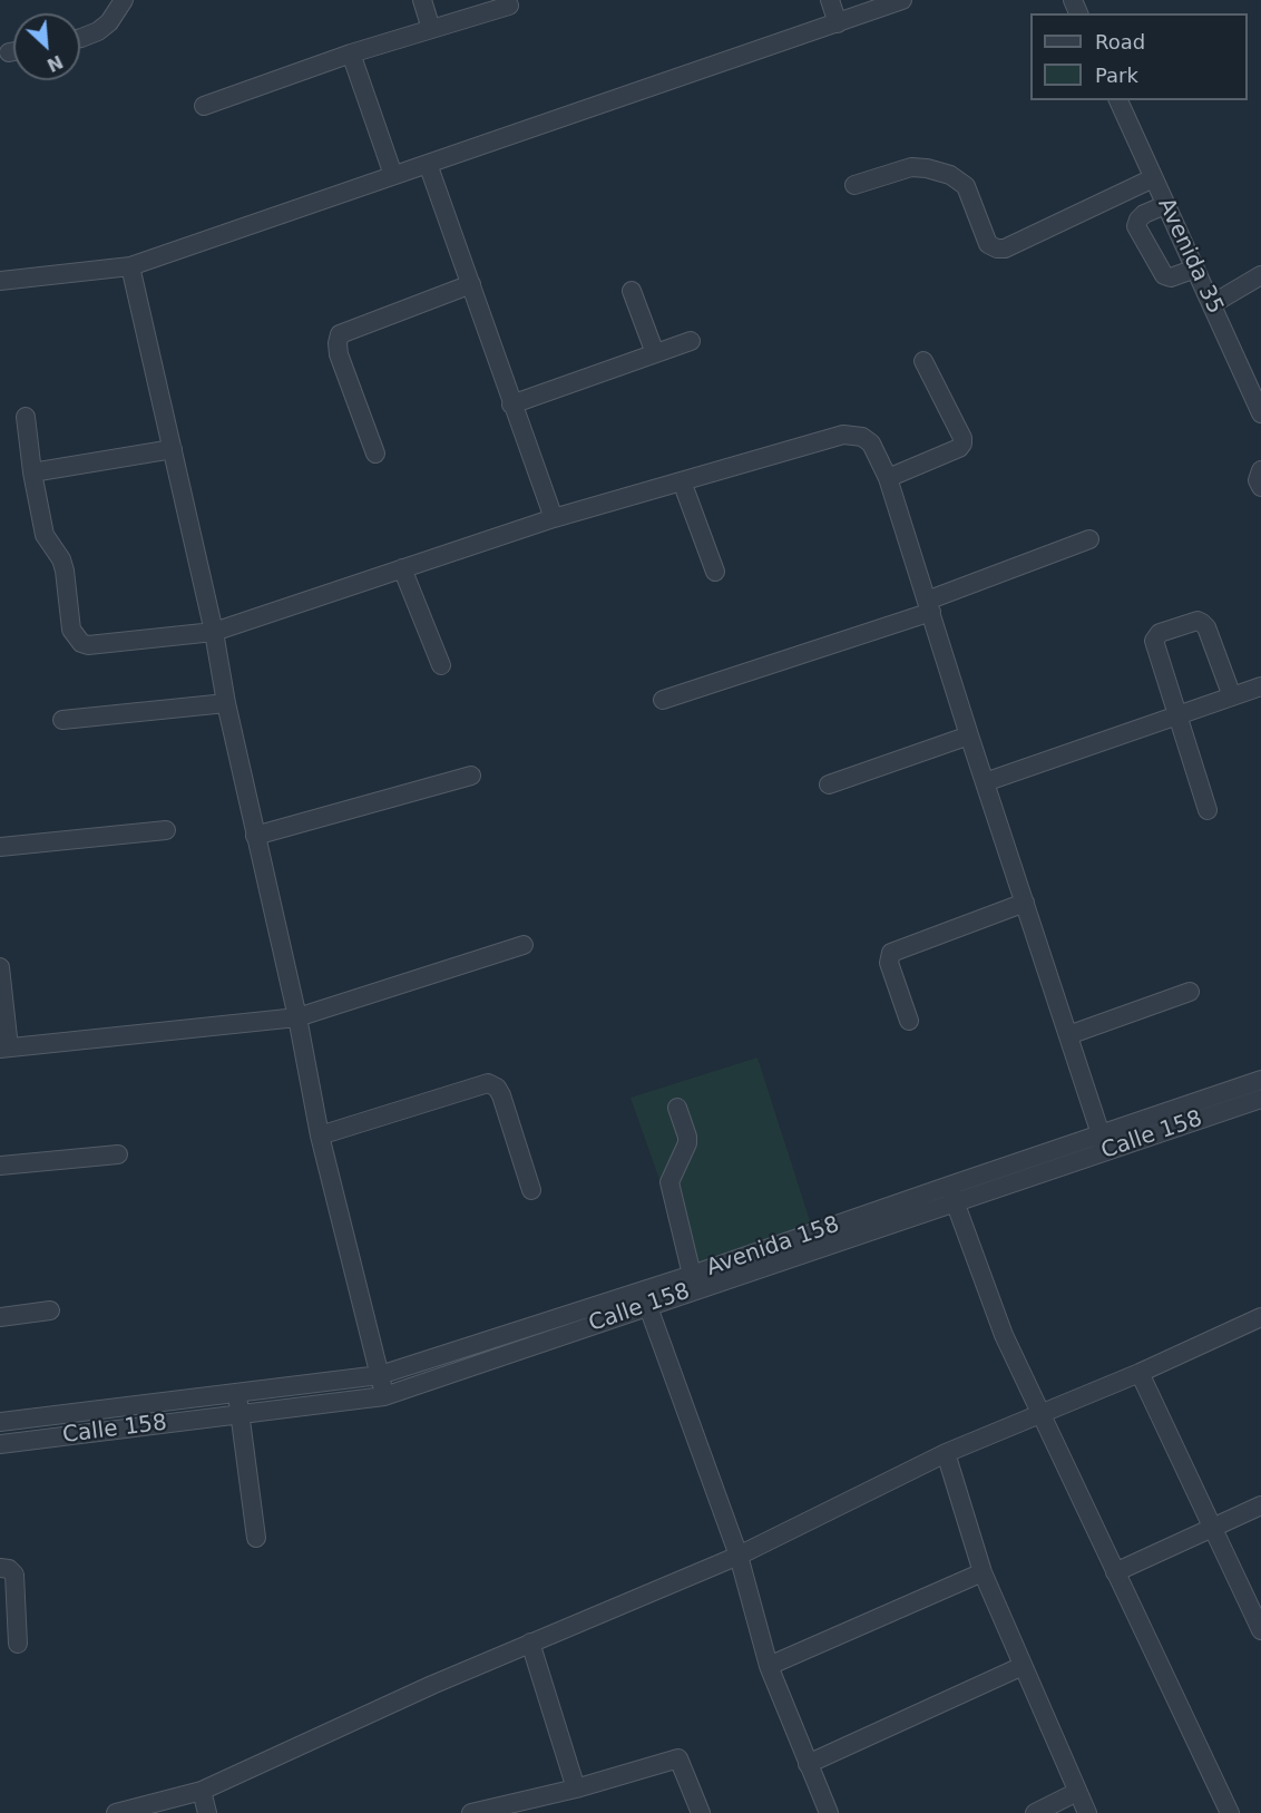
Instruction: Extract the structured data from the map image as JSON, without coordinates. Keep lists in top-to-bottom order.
{
  "streets": {
    "street": ["Avenida 35", "Calle 158", "Avenida 158"]
  },
  "crossings": [
    ["Calle 158", "Avenida 158"]
  ],
  "legend": ["Road", "Park"],
  "north": "bottom right"
}
